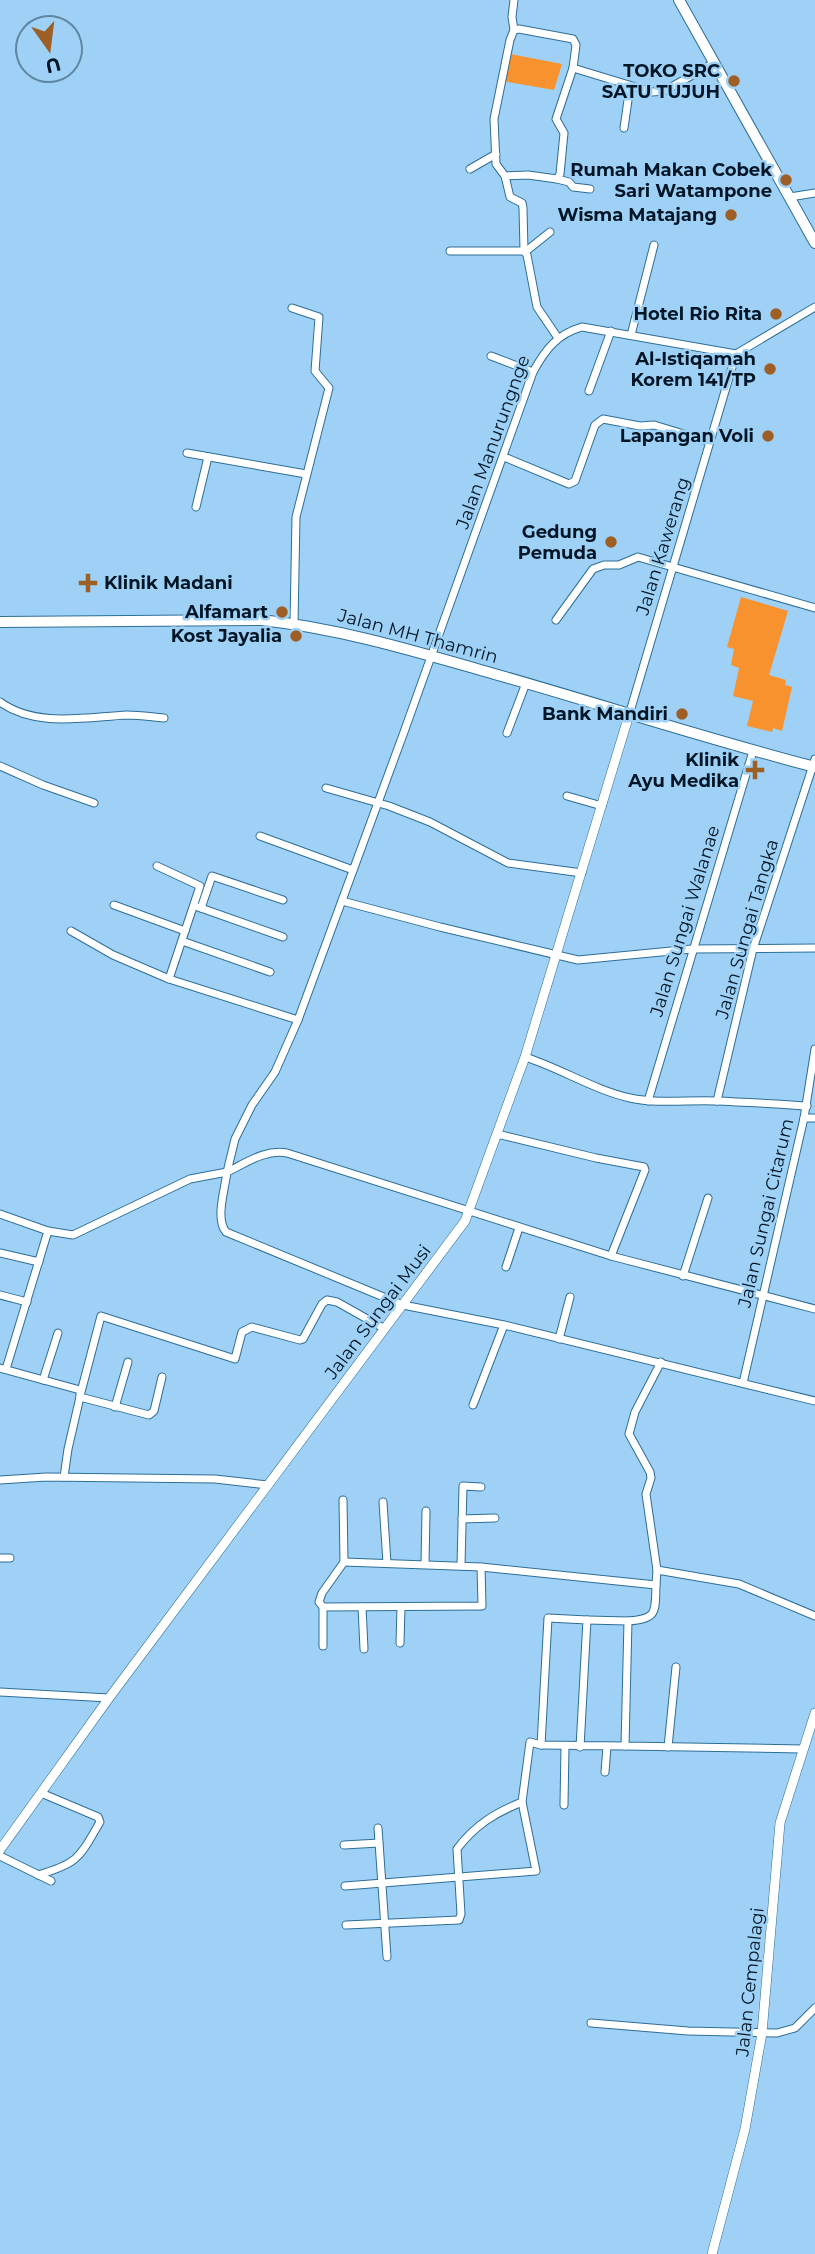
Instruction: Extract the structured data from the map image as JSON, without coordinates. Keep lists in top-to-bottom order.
{
  "streets": {
    "main road": ["Jalan MH Thamrin"],
    "street": [
      "Jalan Manurungnge",
      "Jalan Kawerang",
      "Jalan Sungai Walanae",
      "Jalan Sungai Tangka",
      "Jalan Sungai Citarum",
      "Jalan Sungai Musi",
      "Jalan Cempalagi"
    ]
  },
  "crossings": [
    ["Jalan Manurungnge", "Jalan MH Thamrin"],
    ["Jalan Manurungnge", "Jalan Sungai Musi"],
    ["Jalan Kawerang", "Jalan MH Thamrin"],
    ["Jalan Kawerang", "Jalan Sungai Musi"],
    ["Jalan MH Thamrin", "Jalan Sungai Walanae"],
    ["Jalan MH Thamrin", "Jalan Sungai Tangka"],
    ["Jalan MH Thamrin", "Jalan Sungai Musi"]
  ],
  "places": {
    "other": [
      "TOKO SRC SATU TUJUH",
      "Rumah Makan Cobek Sari Watampone",
      "Wisma Matajang",
      "Hotel Rio Rita",
      "Al-Istiqamah Korem 141/TP",
      "Lapangan Voli",
      "Gedung Pemuda",
      "Alfamart",
      "Kost Jayalia",
      "Bank Mandiri"
    ],
    "health": ["Klinik Madani", "Klinik Ayu Medika"]
  },
  "north": "bottom"
}
